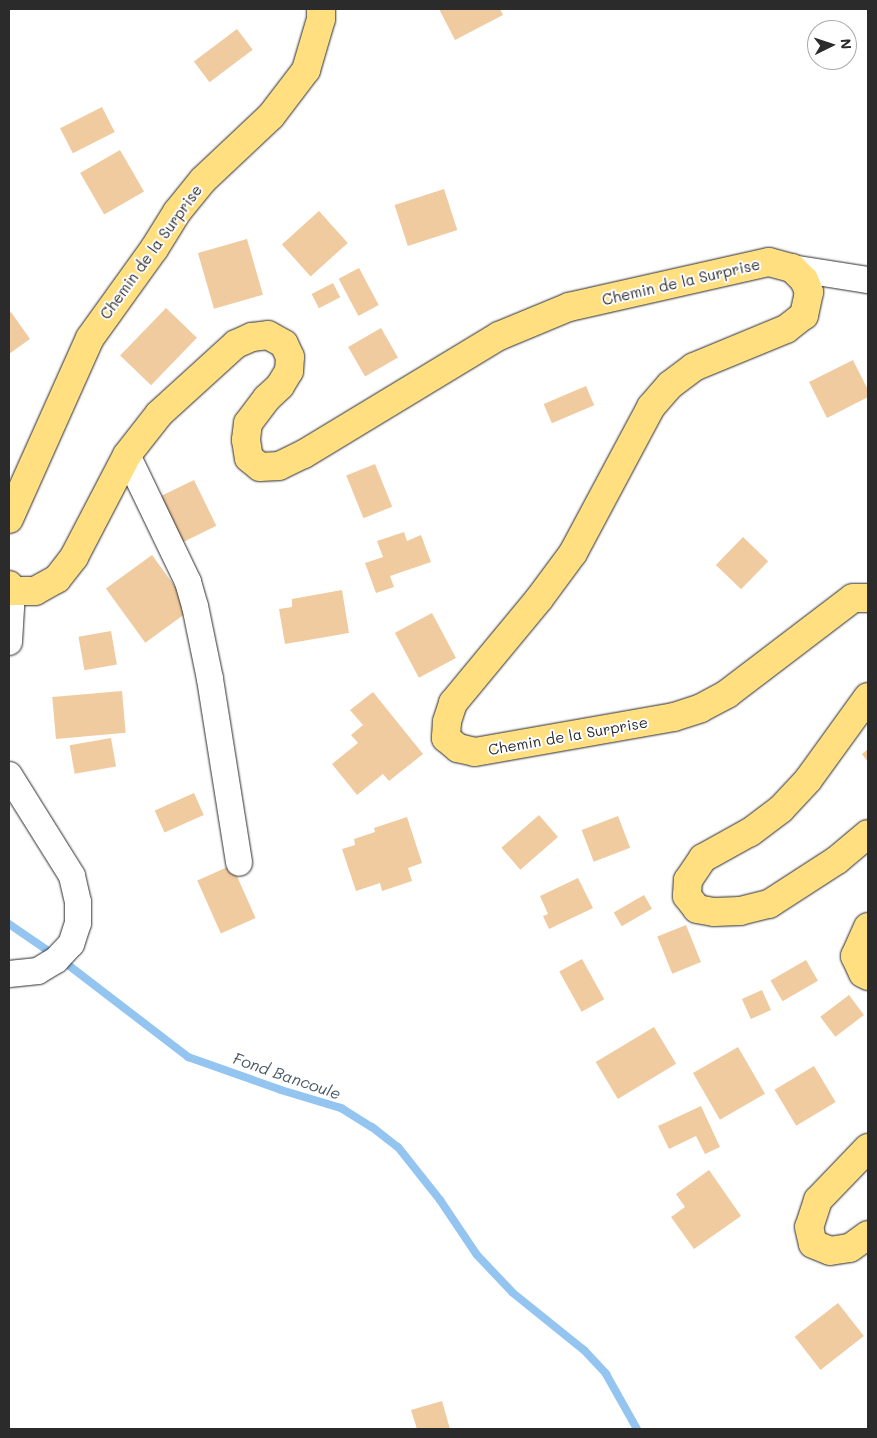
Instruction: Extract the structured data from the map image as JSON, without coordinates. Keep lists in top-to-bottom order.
{
  "streets": {
    "main road": ["Chemin de la Surprise"]
  },
  "water": ["Fond Bancoule"],
  "north": "right"
}
